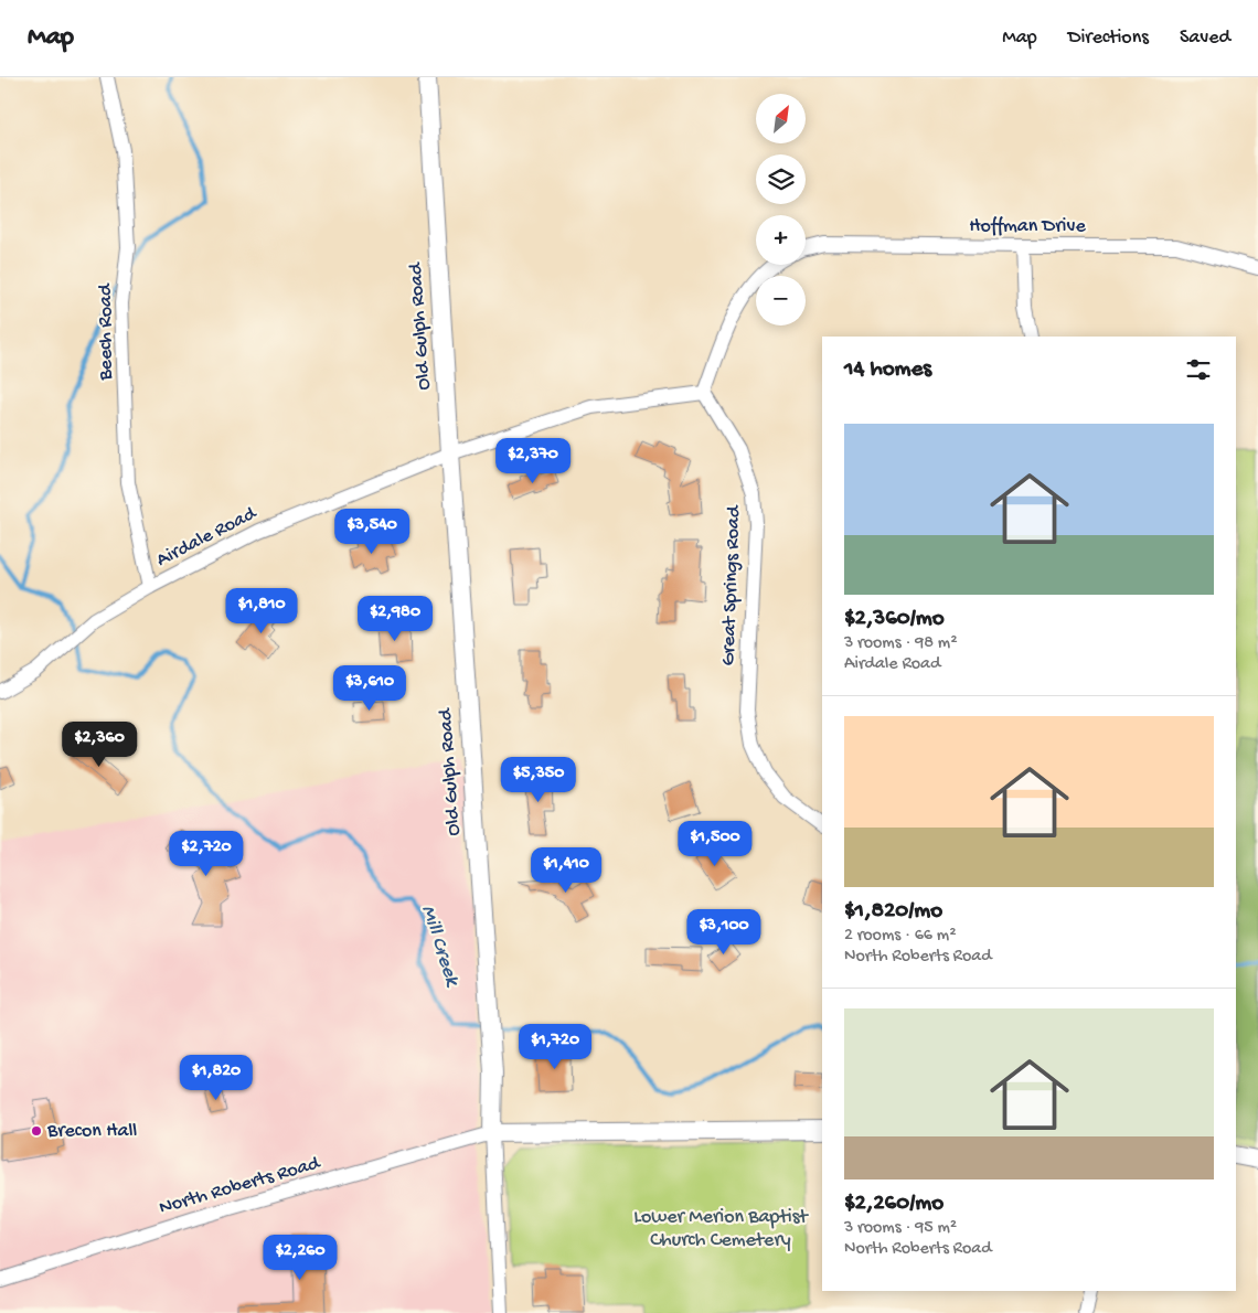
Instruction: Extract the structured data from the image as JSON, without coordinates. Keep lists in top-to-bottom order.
{
  "streets": {
    "street": [
      "Hoffman Drive",
      "Old Gulph Road",
      "Beech Road",
      "Airdale Road",
      "Great Springs Road",
      "North Roberts Road"
    ]
  },
  "crossings": [
    ["Old Gulph Road", "Airdale Road"],
    ["Old Gulph Road", "North Roberts Road"],
    ["Beech Road", "Airdale Road"]
  ],
  "water": ["Mill Creek"],
  "parks": ["Lower Merion Baptist Church Cemetery"],
  "places": ["Brecon Hall"],
  "north": "top right",
  "page": {
    "header": "Map",
    "nav": ["Map", "Directions", "Saved"],
    "map_buttons": ["+", "−"],
    "heading": "14 homes",
    "list": [
      {
        "name": "$2,360/mo",
        "note": "3 rooms · 98 m² · Airdale Road"
      },
      {
        "name": "$1,820/mo",
        "note": "2 rooms · 66 m² · North Roberts Road"
      },
      {
        "name": "$2,260/mo",
        "note": "3 rooms · 95 m² · North Roberts Road"
      }
    ],
    "price": [
      "$2,370",
      "$3,540",
      "$1,810",
      "$2,980",
      "$3,610",
      "$2,360",
      "$5,350",
      "$1,500",
      "$2,720",
      "$1,410",
      "$3,100",
      "$1,720",
      "$1,820",
      "$2,260"
    ]
  }
}
